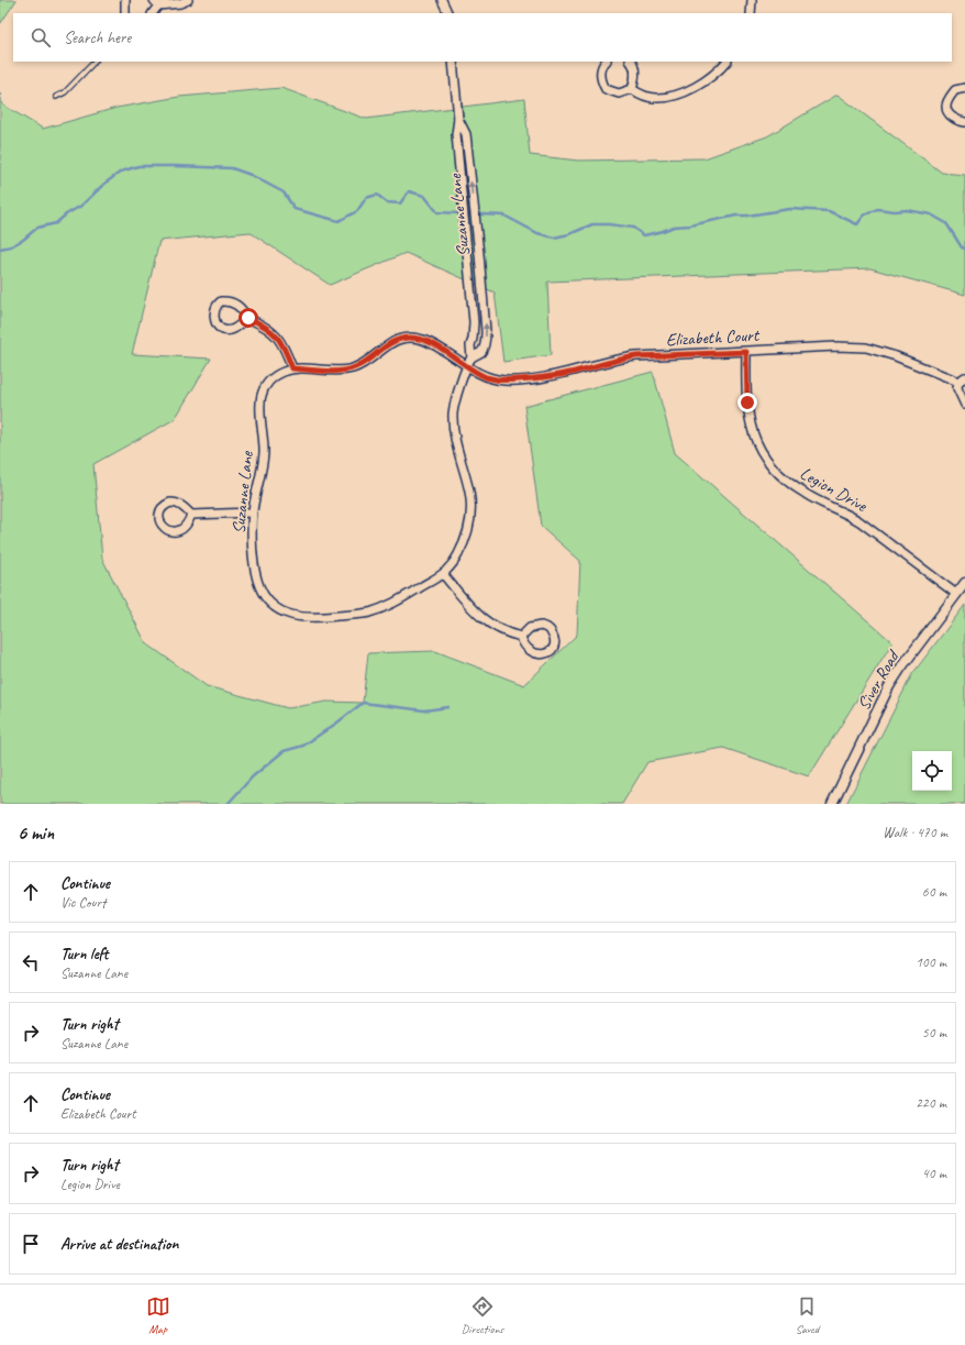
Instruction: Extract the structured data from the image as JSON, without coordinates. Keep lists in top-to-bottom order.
{
  "streets": {
    "street": [
      "Suzanne Lane",
      "Elizabeth Court",
      "Legion Drive",
      "Siver Road"
    ]
  },
  "crossings": [
    ["Suzanne Lane", "Elizabeth Court"],
    ["Elizabeth Court", "Legion Drive"],
    ["Legion Drive", "Siver Road"]
  ],
  "page": {
    "search": "Search here",
    "heading": ["6 min", "Walk · 470 m"],
    "list": [
      ["Continue", "Vic Court", "60 m"],
      ["Turn left", "Suzanne Lane", "100 m"],
      ["Turn right", "Suzanne Lane", "50 m"],
      ["Continue", "Elizabeth Court", "220 m"],
      ["Turn right", "Legion Drive", "40 m"],
      "Arrive at destination"
    ],
    "nav": ["Map", "Directions", "Saved"]
  }
}
